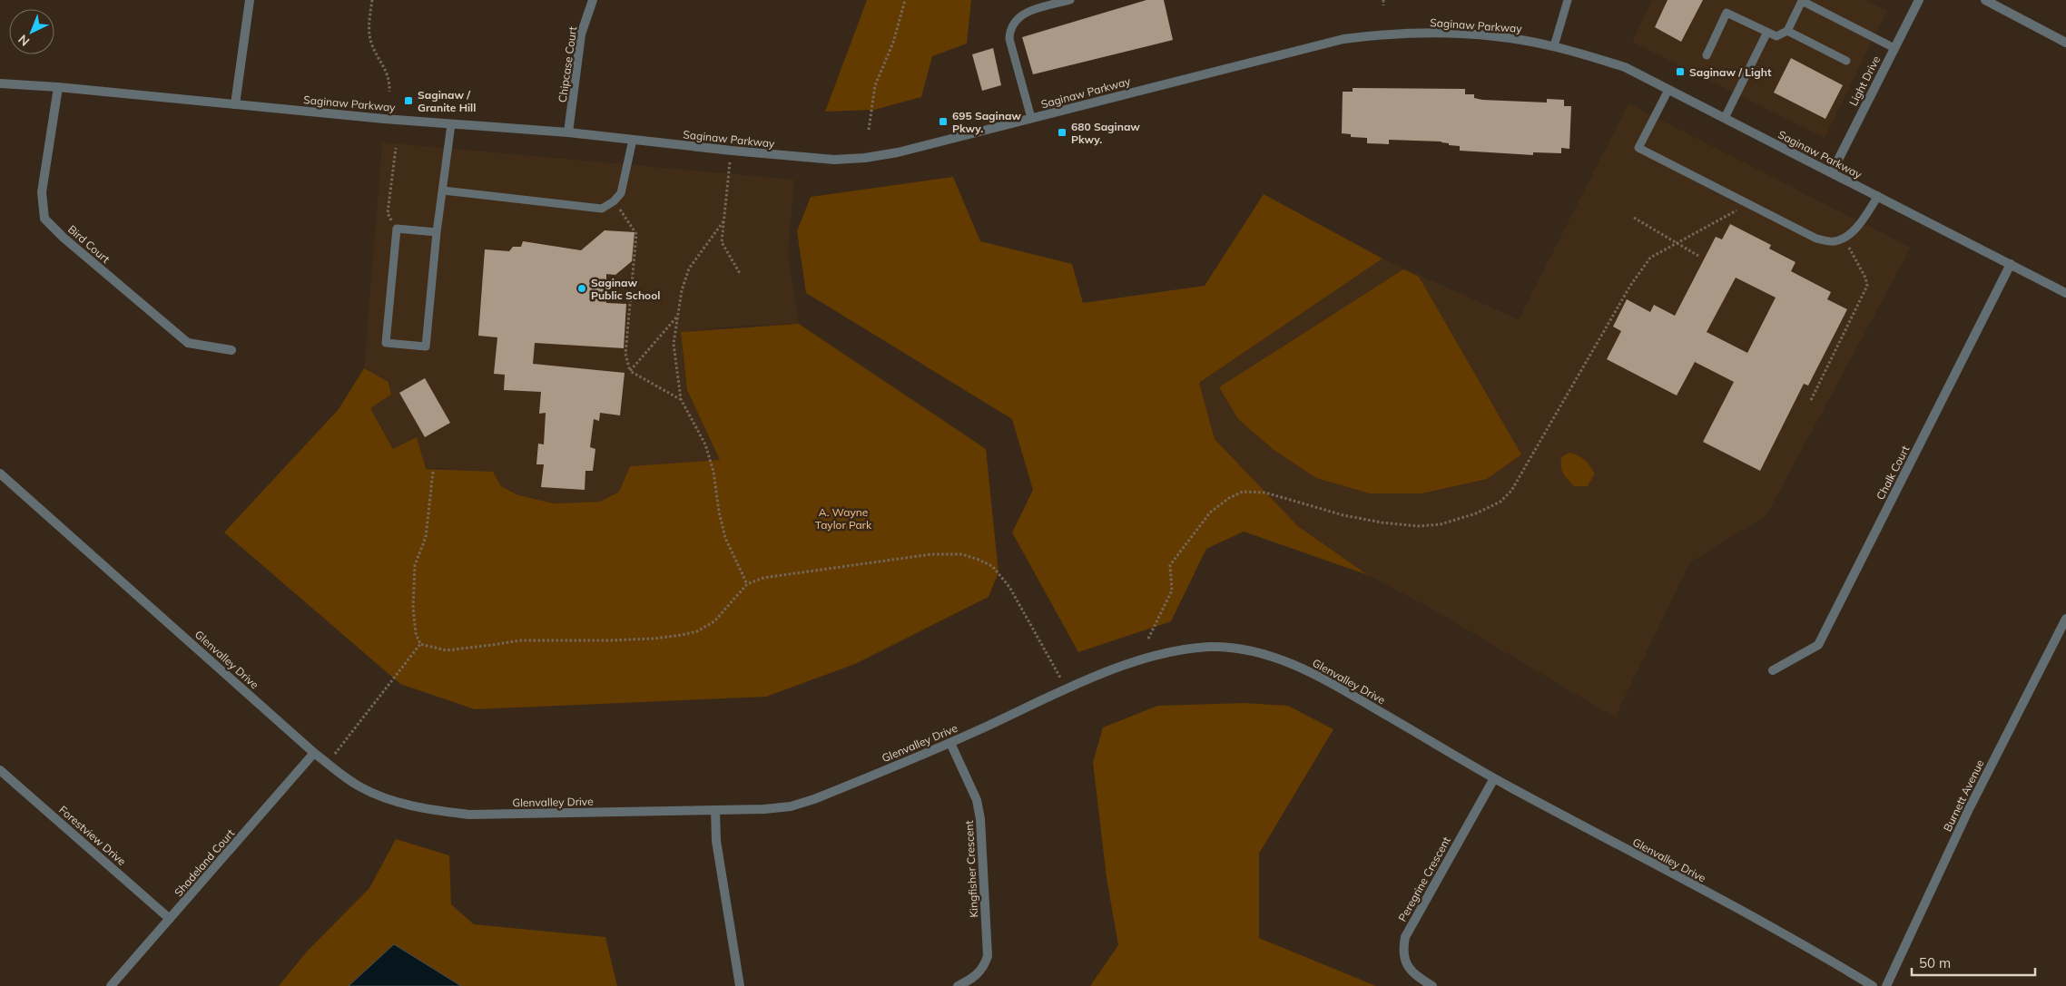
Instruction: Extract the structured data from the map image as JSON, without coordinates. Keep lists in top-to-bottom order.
{
  "streets": {
    "street": [
      "Saginaw Parkway",
      "Chipcase Court",
      "Light Drive",
      "Bird Court",
      "Chalk Court",
      "Glenvalley Drive",
      "Burnett Avenue",
      "Forestview Drive",
      "Shadeland Court",
      "Kingfisher Crescent",
      "Peregrine Crescent"
    ]
  },
  "crossings": [
    ["Saginaw Parkway", "Chipcase Court"],
    ["Saginaw Parkway", "Light Drive"],
    ["Saginaw Parkway", "Bird Court"],
    ["Saginaw Parkway", "Chalk Court"],
    ["Glenvalley Drive", "Shadeland Court"],
    ["Glenvalley Drive", "Kingfisher Crescent"],
    ["Glenvalley Drive", "Peregrine Crescent"],
    ["Forestview Drive", "Shadeland Court"]
  ],
  "parks": ["A. Wayne Taylor Park"],
  "places": {
    "transit": [
      "Saginaw / Light",
      "Saginaw / Granite Hill",
      "695 Saginaw Pkwy.",
      "680 Saginaw Pkwy."
    ],
    "other": ["Saginaw Public School"]
  },
  "scale_bar": "50 m",
  "north": "bottom left"
}
